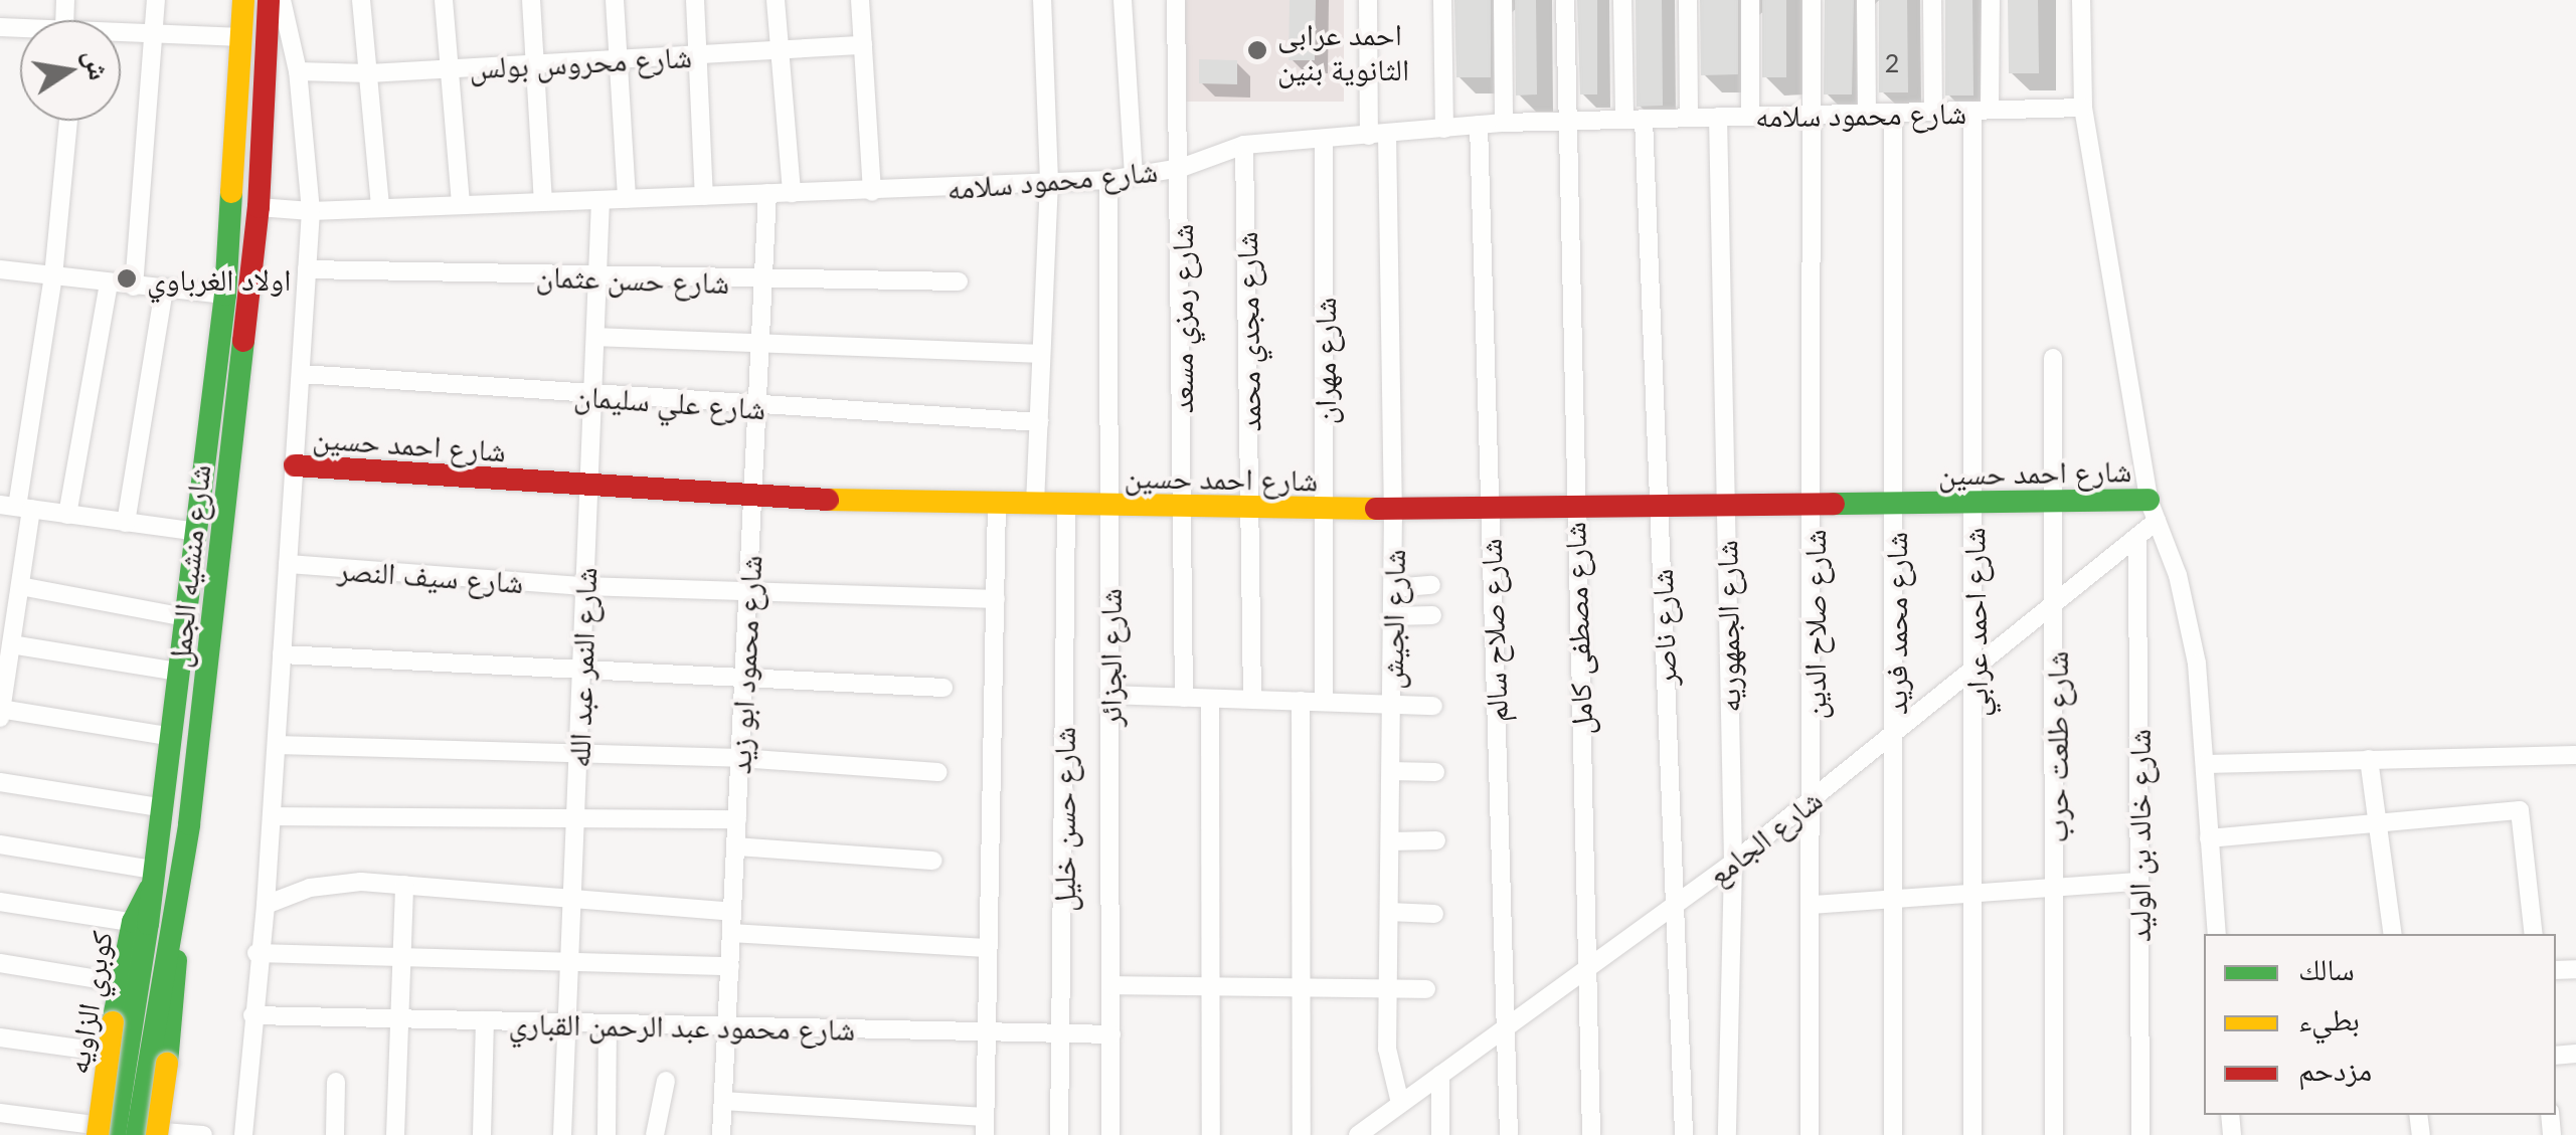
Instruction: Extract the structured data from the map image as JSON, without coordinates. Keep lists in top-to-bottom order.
{
  "streets": {
    "main road": ["شارع احمد حسين", "شارع منشيه الجمل", "كوبري الزاويه"],
    "street": [
      "شارع محروس بولس",
      "شارع محمود سلامه",
      "شارع حسن عثمان",
      "شارع رمزي مسعد",
      "شارع مجدي محمد",
      "شارع مهران",
      "شارع علي سليمان",
      "شارع سيف النصر",
      "شارع الجيش",
      "شارع احمد عرابي",
      "شارع محمد فريد",
      "شارع صلاح الدين",
      "شارع الجمهوريه",
      "شارع ناصر",
      "شارع مصطفى كامل",
      "شارع صلاح سالم",
      "شارع الجزائر",
      "شارع محمود ابو زيد",
      "شارع النمر عبد الله",
      "شارع طلعت حرب",
      "شارع حسن خليل",
      "شارع خالد بن الوليد",
      "شارع الجامع",
      "شارع محمود عبد الرحمن القباري"
    ]
  },
  "crossings": [
    ["شارع محمود سلامه", "شارع رمزي مسعد"],
    ["شارع محمود سلامه", "شارع مجدي محمد"],
    ["شارع محمود سلامه", "شارع مهران"],
    ["شارع محمود سلامه", "شارع منشيه الجمل"],
    ["شارع محمود سلامه", "شارع الجيش"],
    ["شارع محمود سلامه", "شارع احمد عرابي"],
    ["شارع محمود سلامه", "شارع محمد فريد"],
    ["شارع محمود سلامه", "شارع صلاح الدين"],
    ["شارع محمود سلامه", "شارع الجمهوريه"],
    ["شارع محمود سلامه", "شارع ناصر"],
    ["شارع محمود سلامه", "شارع مصطفى كامل"],
    ["شارع محمود سلامه", "شارع صلاح سالم"],
    ["شارع محمود سلامه", "شارع الجزائر"],
    ["شارع محمود سلامه", "شارع محمود ابو زيد"],
    ["شارع محمود سلامه", "شارع النمر عبد الله"],
    ["شارع حسن عثمان", "شارع محمود ابو زيد"],
    ["شارع حسن عثمان", "شارع النمر عبد الله"],
    ["شارع رمزي مسعد", "شارع احمد حسين"],
    ["شارع مجدي محمد", "شارع احمد حسين"],
    ["شارع مهران", "شارع احمد حسين"],
    ["شارع علي سليمان", "شارع محمود ابو زيد"],
    ["شارع علي سليمان", "شارع النمر عبد الله"],
    ["شارع احمد حسين", "شارع الجيش"],
    ["شارع احمد حسين", "شارع احمد عرابي"],
    ["شارع احمد حسين", "شارع محمد فريد"],
    ["شارع احمد حسين", "شارع صلاح الدين"],
    ["شارع احمد حسين", "شارع الجمهوريه"],
    ["شارع احمد حسين", "شارع ناصر"],
    ["شارع احمد حسين", "شارع مصطفى كامل"],
    ["شارع احمد حسين", "شارع صلاح سالم"],
    ["شارع احمد حسين", "شارع الجزائر"],
    ["شارع احمد حسين", "شارع محمود ابو زيد"],
    ["شارع احمد حسين", "شارع النمر عبد الله"],
    ["شارع احمد حسين", "شارع طلعت حرب"],
    ["شارع احمد حسين", "شارع حسن خليل"],
    ["شارع احمد حسين", "شارع الجامع"],
    ["شارع منشيه الجمل", "كوبري الزاويه"],
    ["شارع سيف النصر", "شارع محمود ابو زيد"],
    ["شارع سيف النصر", "شارع النمر عبد الله"],
    ["شارع الجيش", "شارع الجامع"],
    ["شارع احمد عرابي", "شارع الجامع"],
    ["شارع محمد فريد", "شارع الجامع"],
    ["شارع صلاح الدين", "شارع الجامع"],
    ["شارع الجمهوريه", "شارع الجامع"],
    ["شارع ناصر", "شارع الجامع"],
    ["شارع مصطفى كامل", "شارع الجامع"],
    ["شارع صلاح سالم", "شارع الجامع"],
    ["شارع الجزائر", "شارع محمود عبد الرحمن القباري"],
    ["شارع محمود ابو زيد", "شارع محمود عبد الرحمن القباري"],
    ["شارع النمر عبد الله", "شارع محمود عبد الرحمن القباري"],
    ["شارع طلعت حرب", "شارع الجامع"],
    ["شارع حسن خليل", "شارع محمود عبد الرحمن القباري"],
    ["شارع خالد بن الوليد", "شارع الجامع"]
  ],
  "places": ["احمد عرابى الثانوية بنين", "اولاد الغرباوي"],
  "house_numbers": ["2"],
  "legend": ["سالك", "بطيء", "مزدحم"],
  "north": "right"
}
